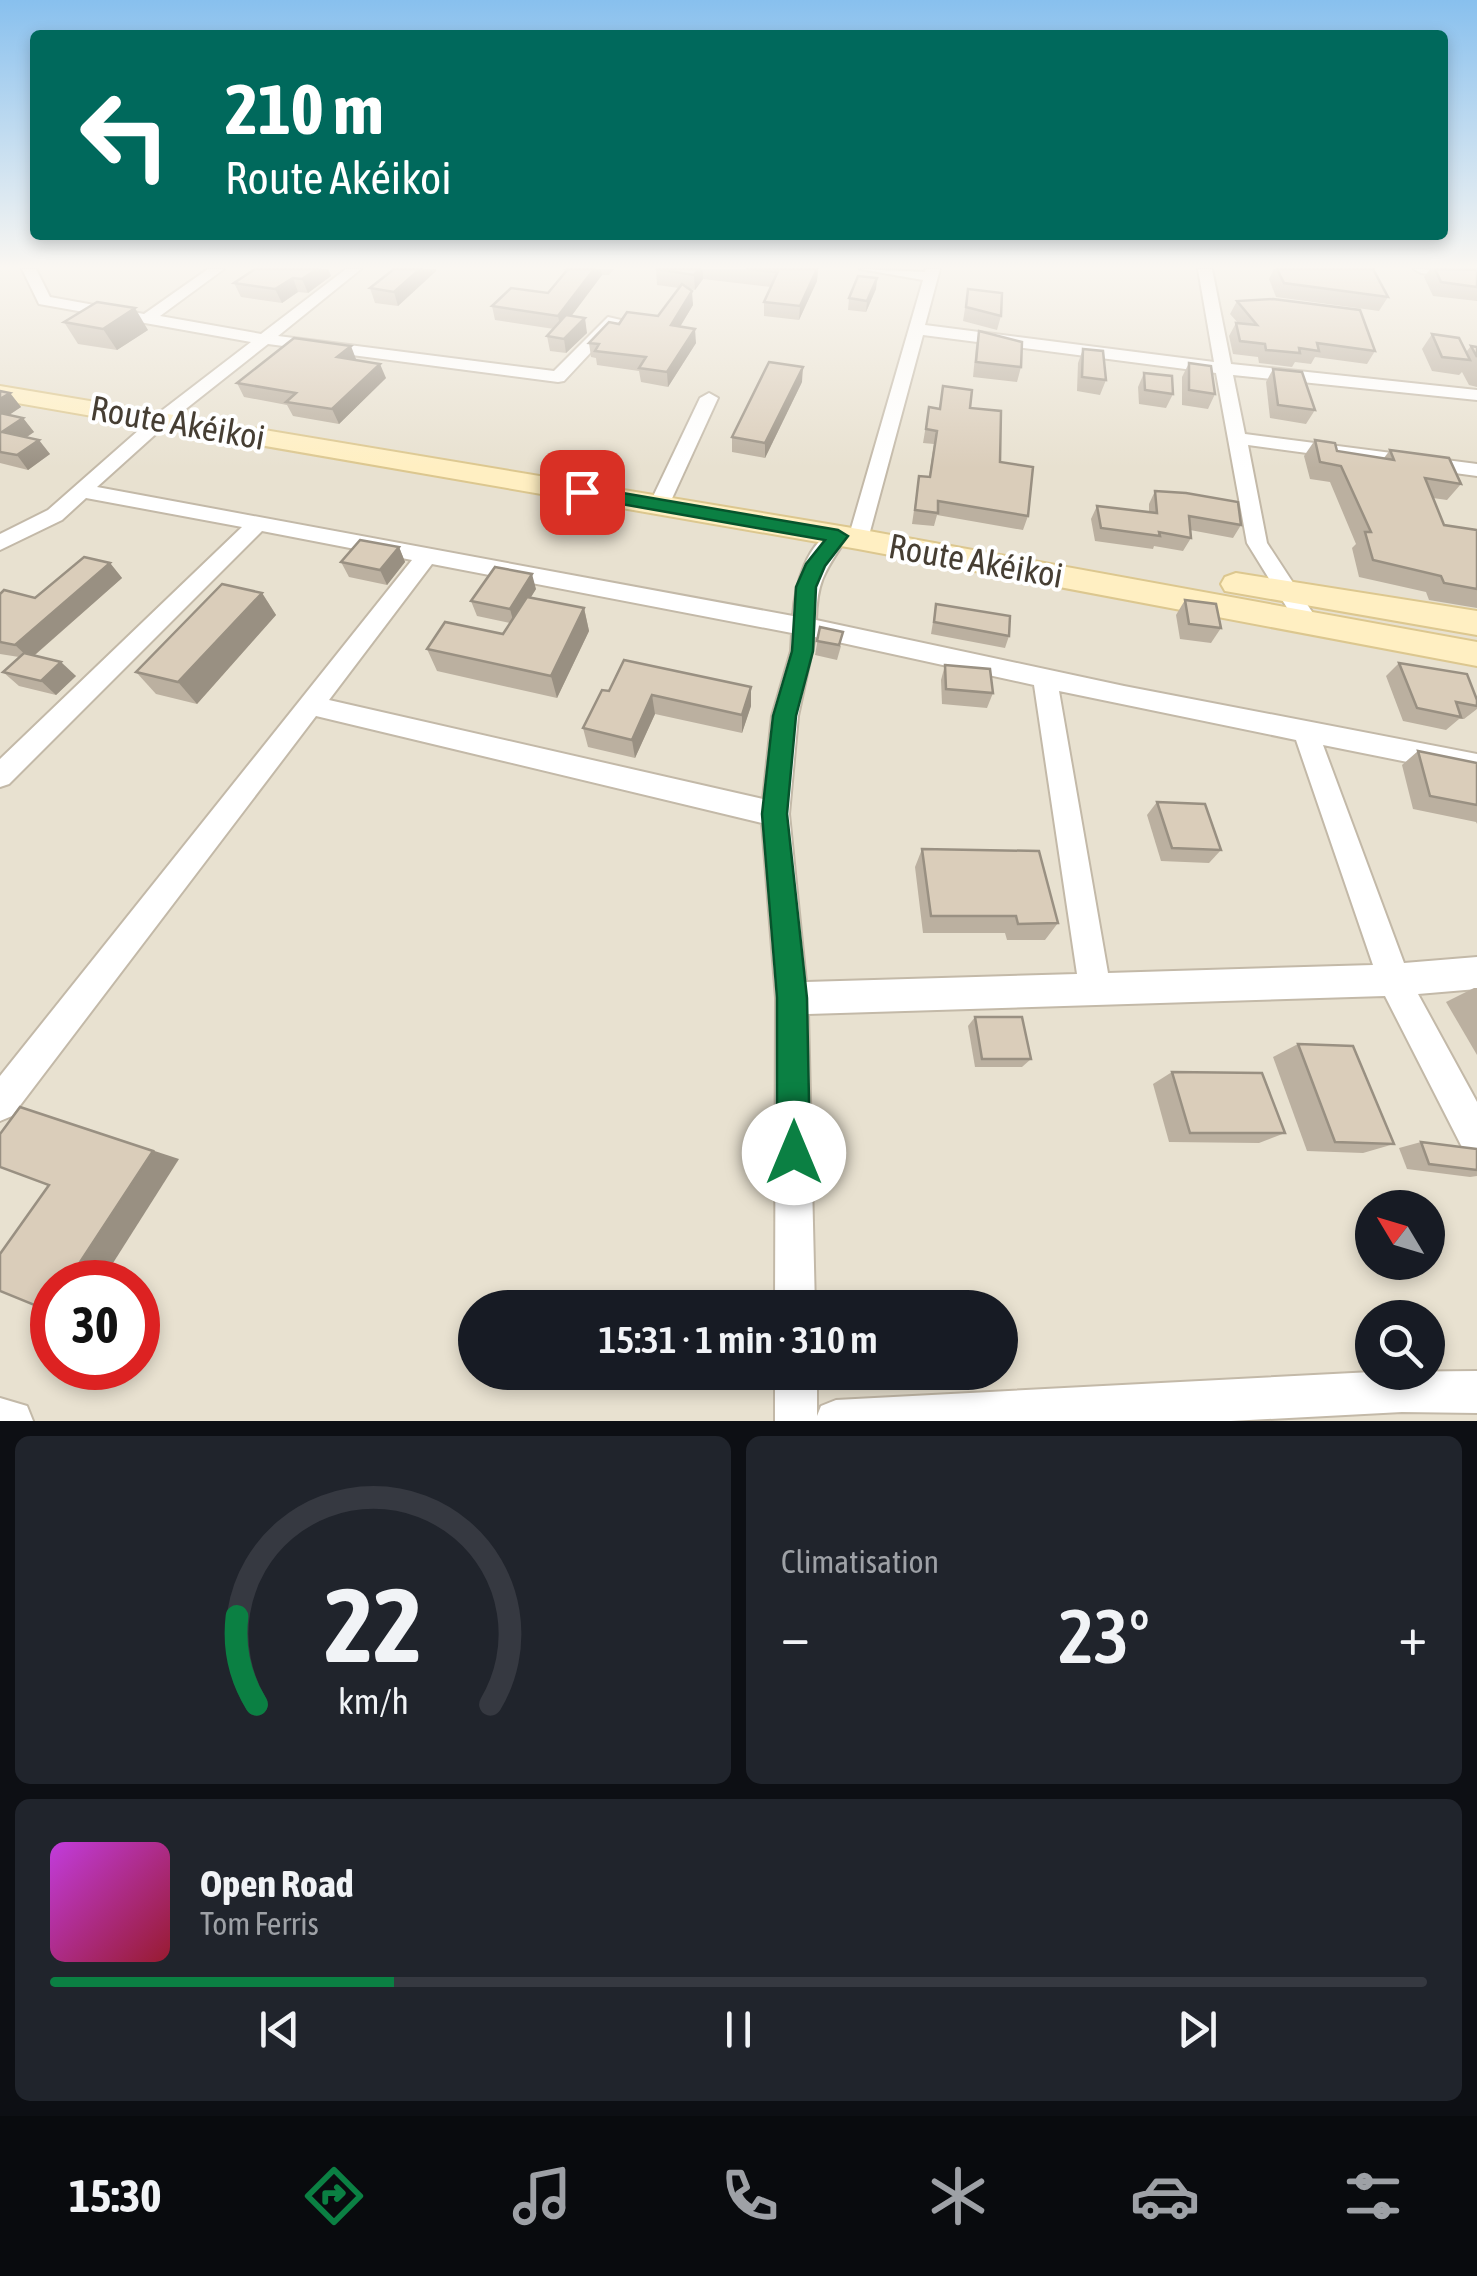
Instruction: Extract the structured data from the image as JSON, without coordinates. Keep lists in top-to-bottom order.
{
  "streets": {
    "street": ["Route Akéikoi"]
  },
  "north": "top left",
  "page": {
    "turn": ["210 m", "Route Akéikoi"],
    "limit": "30",
    "trip": "15:31 · 1 min · 310 m",
    "tile": "Climatisation",
    "heat": ["−", "23°", "+"],
    "song": ["Open Road", "Tom Ferris"],
    "tabs": "15:30",
    "gauge": ["22", "km/h"]
  }
}
